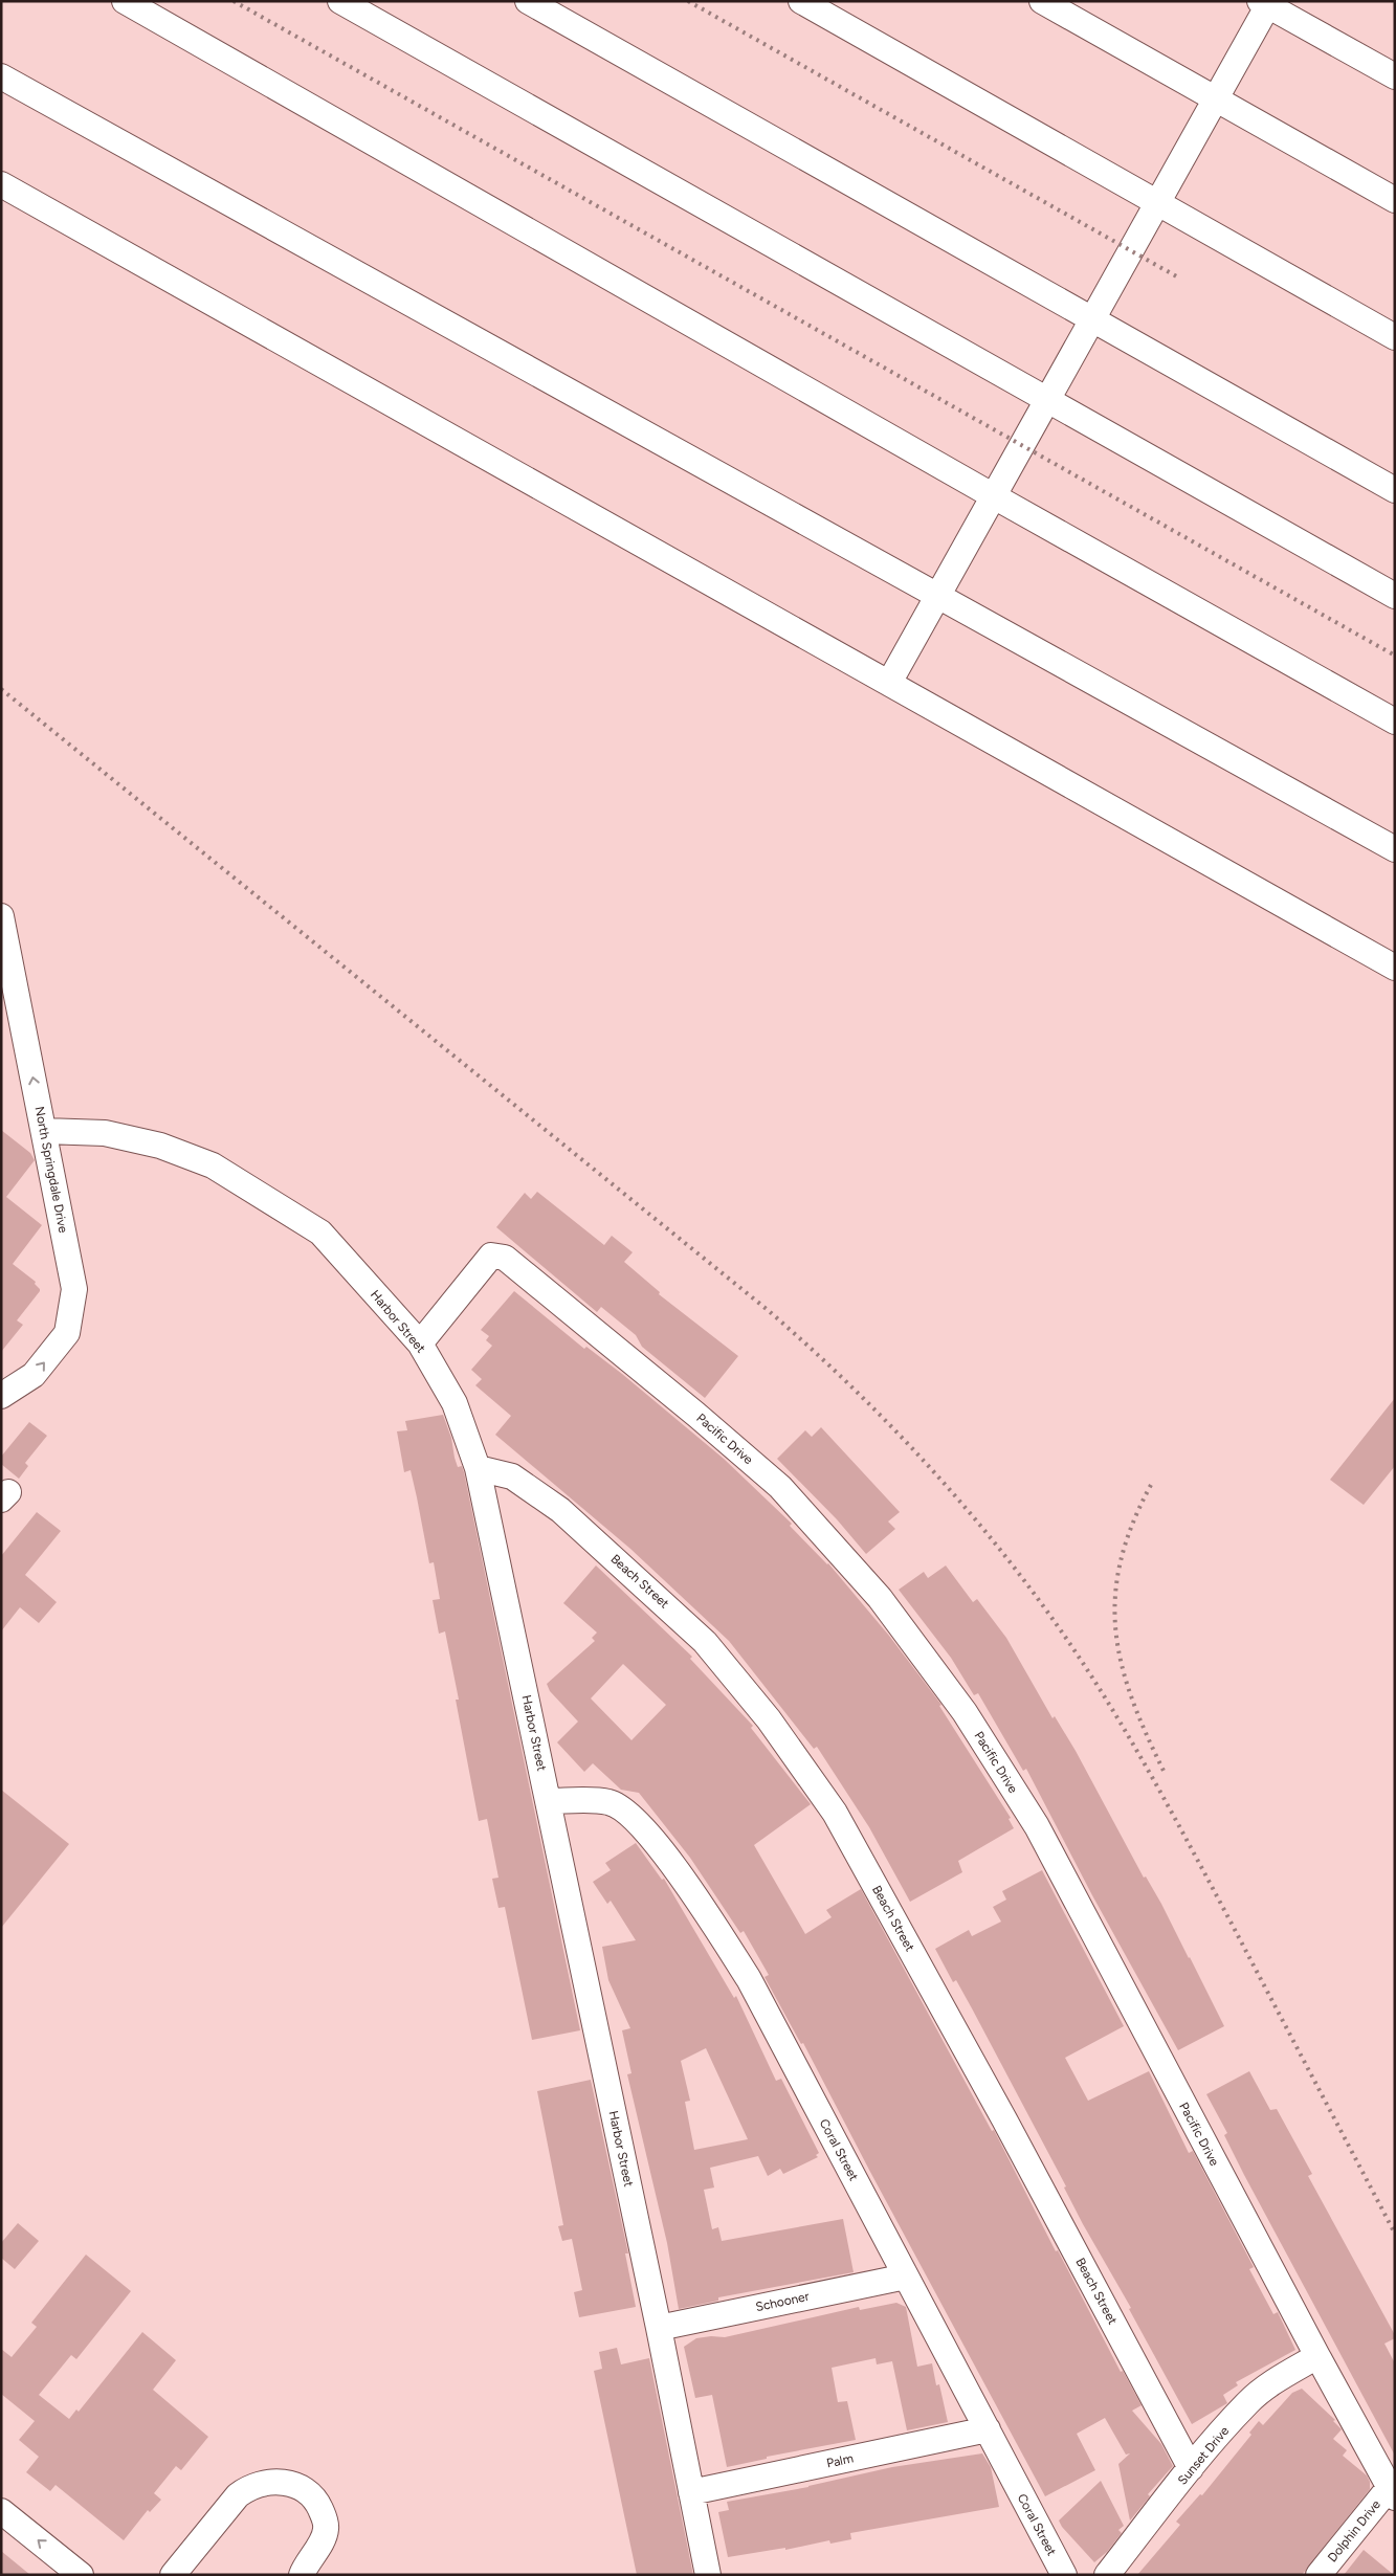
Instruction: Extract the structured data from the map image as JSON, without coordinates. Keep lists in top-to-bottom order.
{
  "streets": {
    "street": [
      "North Springdale Drive",
      "Harbor Street",
      "Pacific Drive",
      "Beach Street",
      "Coral Street",
      "Schooner",
      "Sunset Drive",
      "Palm",
      "Dolphin Drive"
    ]
  },
  "crossings": [
    ["North Springdale Drive", "Harbor Street"],
    ["Harbor Street", "Pacific Drive"],
    ["Harbor Street", "Beach Street"],
    ["Harbor Street", "Coral Street"],
    ["Harbor Street", "Schooner"],
    ["Harbor Street", "Palm"],
    ["Pacific Drive", "Sunset Drive"],
    ["Pacific Drive", "Dolphin Drive"],
    ["Beach Street", "Sunset Drive"],
    ["Coral Street", "Schooner"],
    ["Coral Street", "Palm"]
  ],
  "one_way": ["North Springdale Drive"]
}
